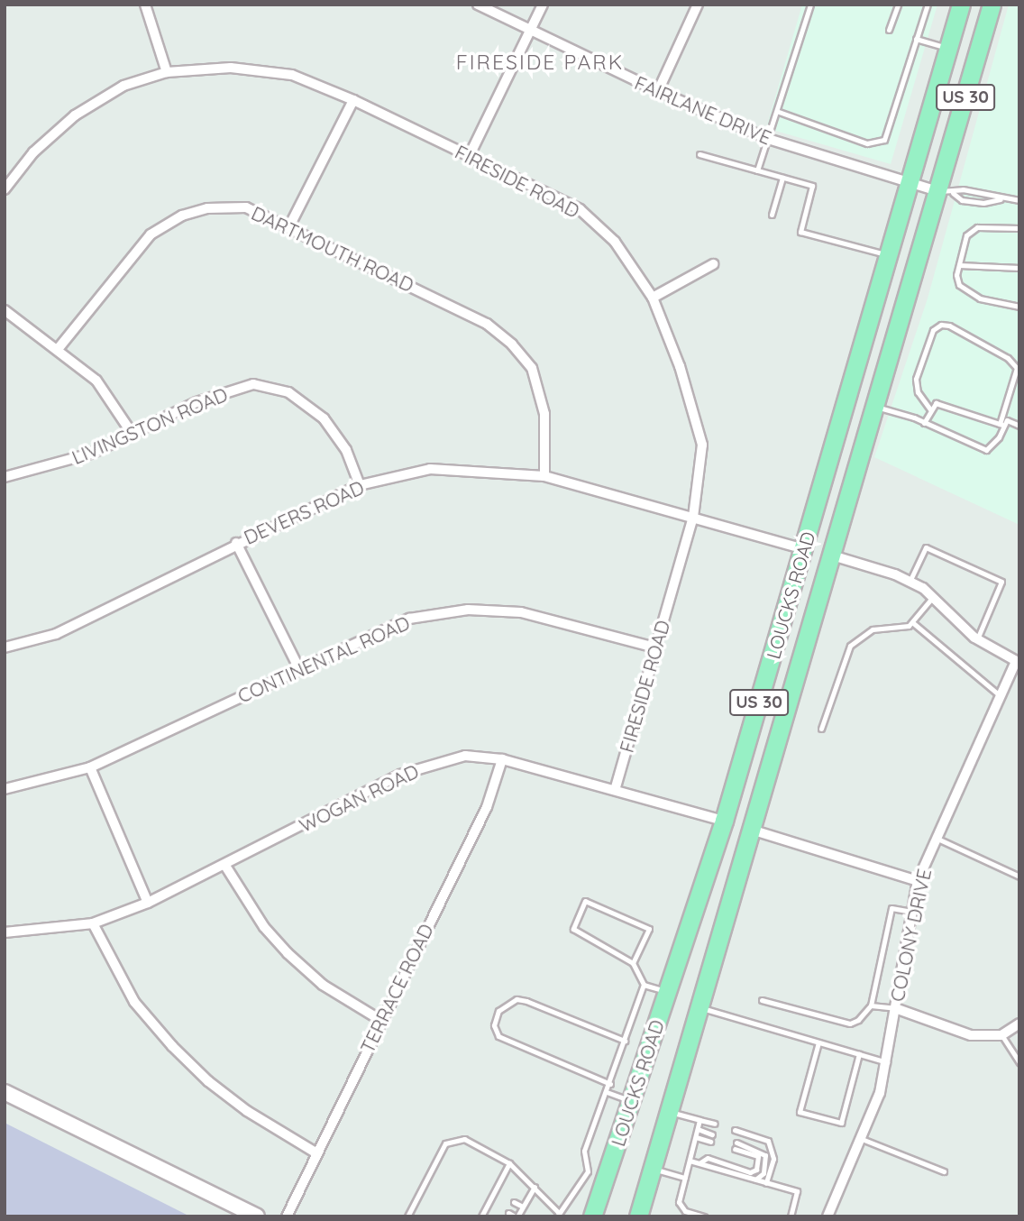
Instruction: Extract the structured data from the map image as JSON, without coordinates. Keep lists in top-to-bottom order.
{
  "streets": {
    "highway": ["US 30", "LOUCKS ROAD"],
    "street": [
      "FAIRLANE DRIVE",
      "FIRESIDE ROAD",
      "DARTMOUTH ROAD",
      "LIVINGSTON ROAD",
      "DEVERS ROAD",
      "CONTINENTAL ROAD",
      "WOGAN ROAD",
      "COLONY DRIVE",
      "TERRACE ROAD"
    ]
  },
  "crossings": [
    ["FAIRLANE DRIVE", "LOUCKS ROAD"],
    ["FIRESIDE ROAD", "DEVERS ROAD"],
    ["FIRESIDE ROAD", "CONTINENTAL ROAD"],
    ["FIRESIDE ROAD", "WOGAN ROAD"],
    ["DARTMOUTH ROAD", "DEVERS ROAD"],
    ["LIVINGSTON ROAD", "DEVERS ROAD"],
    ["DEVERS ROAD", "LOUCKS ROAD"],
    ["LOUCKS ROAD", "WOGAN ROAD"],
    ["WOGAN ROAD", "TERRACE ROAD"]
  ],
  "districts": ["FIRESIDE PARK"]
}
